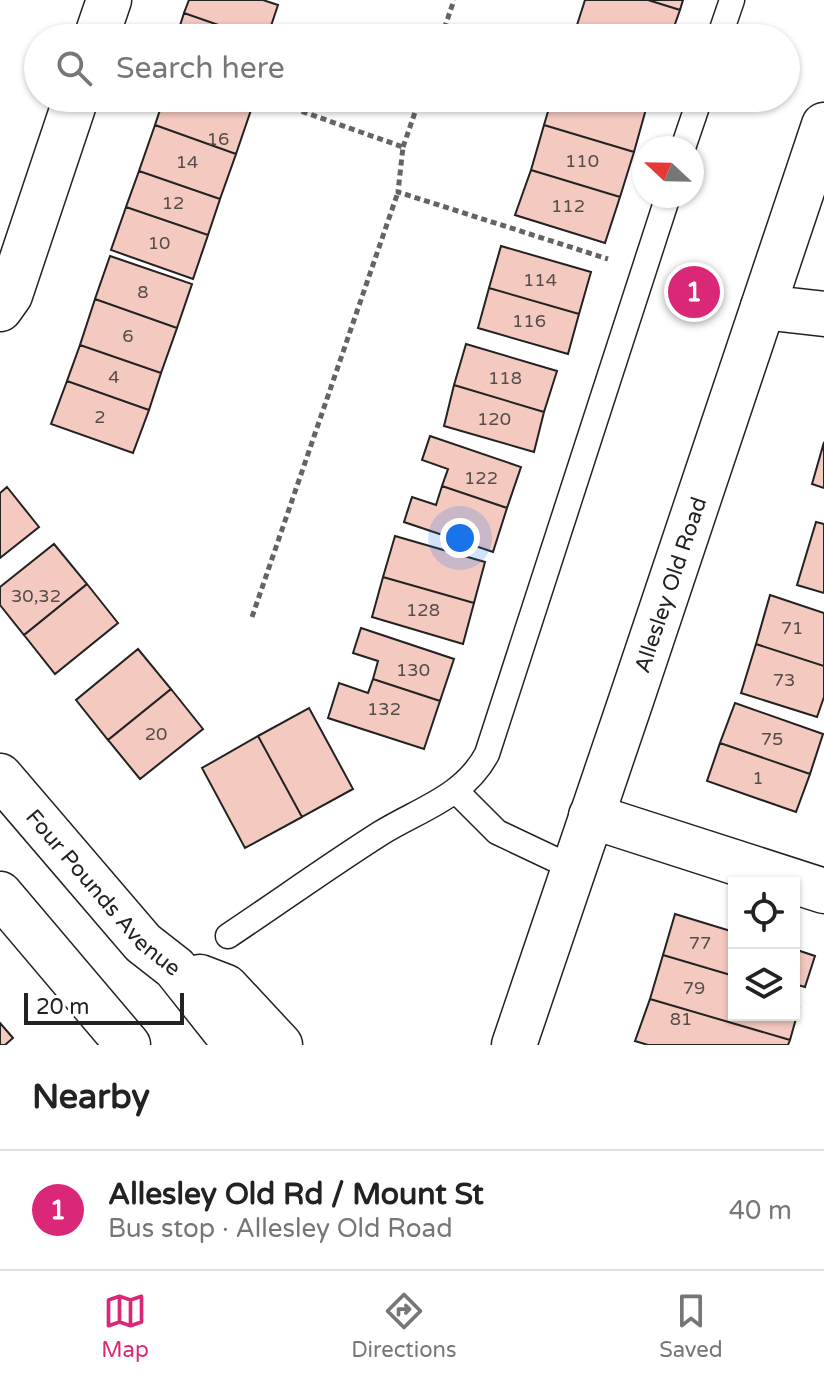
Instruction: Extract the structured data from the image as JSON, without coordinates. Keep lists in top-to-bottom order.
{
  "streets": {
    "main road": ["Allesley Old Road", "Four Pounds Avenue"]
  },
  "house_numbers": [
    "16",
    "110",
    "14",
    "12",
    "112",
    "10",
    "114",
    "8",
    "116",
    "6",
    "4",
    "118",
    "2",
    "120",
    "122",
    "30,32",
    "128",
    "71",
    "130",
    "73",
    "132",
    "20",
    "75",
    "1",
    "77",
    "79",
    "81"
  ],
  "scale_bar": "20 m",
  "north": "left",
  "page": {
    "search": "Search here",
    "pins": "1",
    "scale": "20 m",
    "heading": "Nearby",
    "list": [
      {
        "mark": "1",
        "name": "Allesley Old Rd / Mount St",
        "note": "Bus stop · Allesley Old Road",
        "value": "40 m"
      }
    ],
    "nav": ["Map", "Directions", "Saved"]
  }
}
